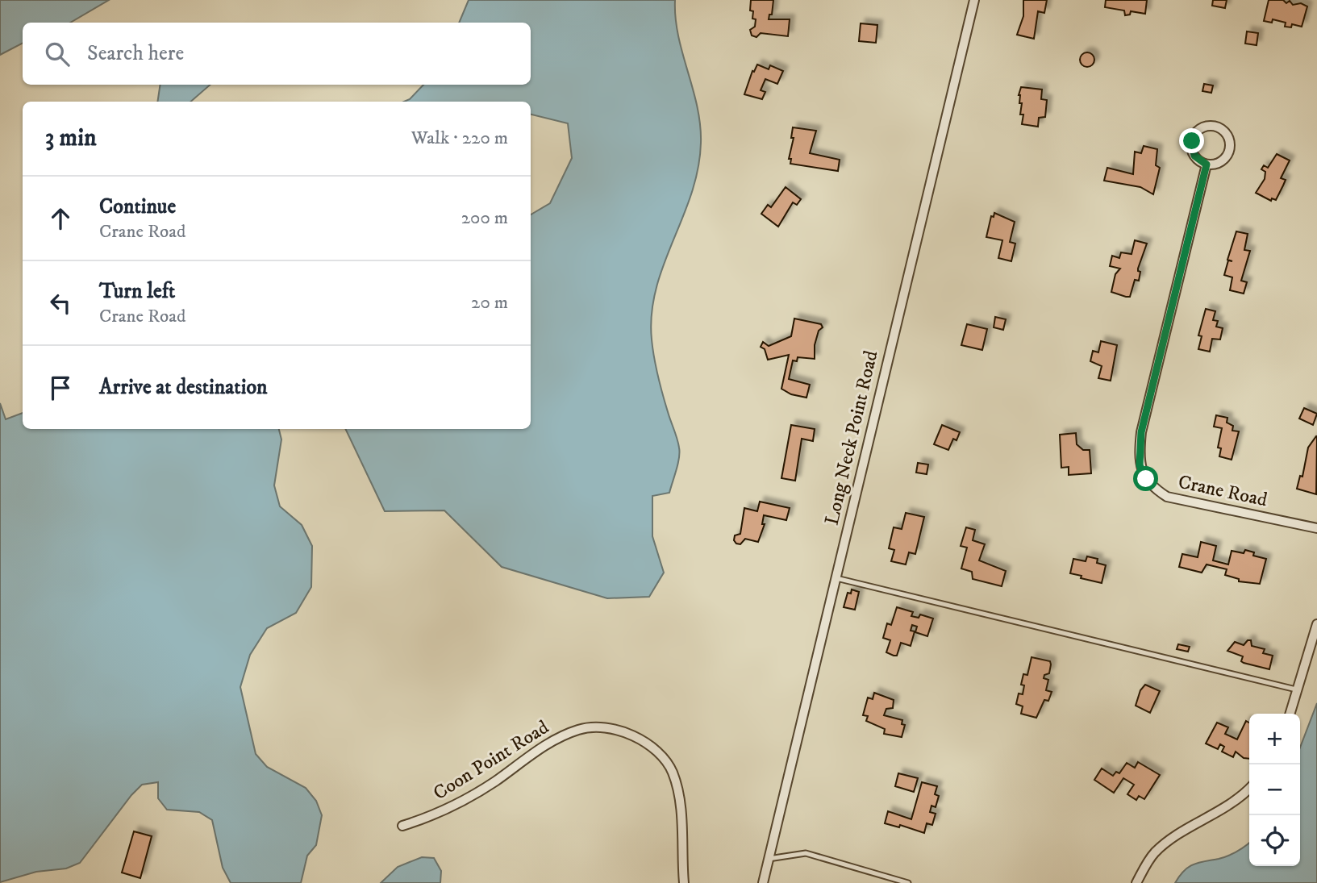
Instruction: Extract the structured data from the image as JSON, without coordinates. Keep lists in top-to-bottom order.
{
  "streets": {
    "street": ["Long Neck Point Road", "Crane Road", "Coon Point Road"]
  },
  "page": {
    "search": "Search here",
    "heading": ["3 min", "Walk · 220 m"],
    "list": [
      ["Continue", "Crane Road", "200 m"],
      ["Turn left", "Crane Road", "20 m"],
      "Arrive at destination"
    ],
    "map_buttons": ["+", "−"]
  }
}
